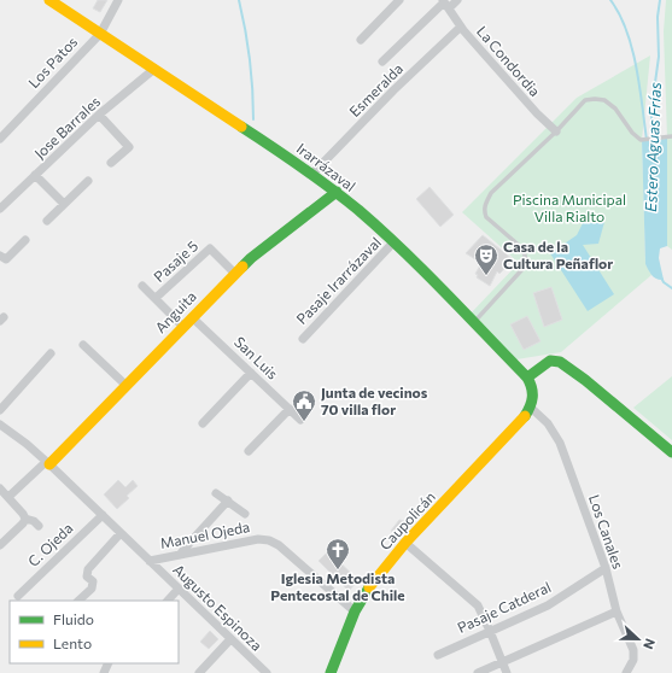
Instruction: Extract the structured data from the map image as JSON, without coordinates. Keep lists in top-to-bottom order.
{
  "streets": {
    "main road": ["Irarrázaval", "Anguita", "Caupolicán"],
    "street": [
      "La Condordia",
      "Los Patos",
      "Esmeralda",
      "Jose Barrales",
      "Pasaje 5",
      "Pasaje Irarrázaval",
      "San Luis",
      "Los Canales",
      "Manuel Ojeda",
      "C. Ojeda",
      "Augusto Espinoza",
      "Pasaje Catderal"
    ]
  },
  "crossings": [
    ["La Condordia", "Esmeralda"],
    ["Los Patos", "Irarrázaval"],
    ["Esmeralda", "Irarrázaval"],
    ["Jose Barrales", "Irarrázaval"],
    ["Irarrázaval", "Pasaje Irarrázaval"],
    ["Irarrázaval", "Anguita"],
    ["Irarrázaval", "Caupolicán"],
    ["Irarrázaval", "Los Canales"],
    ["Pasaje 5", "Anguita"],
    ["Anguita", "San Luis"],
    ["Anguita", "Manuel Ojeda"],
    ["Caupolicán", "Los Canales"],
    ["Caupolicán", "Manuel Ojeda"],
    ["Los Canales", "Pasaje Catderal"],
    ["Manuel Ojeda", "C. Ojeda"],
    ["Manuel Ojeda", "Augusto Espinoza"]
  ],
  "water": ["Estero Aguas Frías"],
  "parks": ["Piscina Municipal Villa Rialto"],
  "places": {
    "theatre": ["Casa de la Cultura Peñaflor"],
    "public building": ["Junta de vecinos 70 villa flor"],
    "church": ["Iglesia Metodista Pentecostal de Chile"]
  },
  "legend": ["Fluido", "Lento"],
  "north": "right"
}
